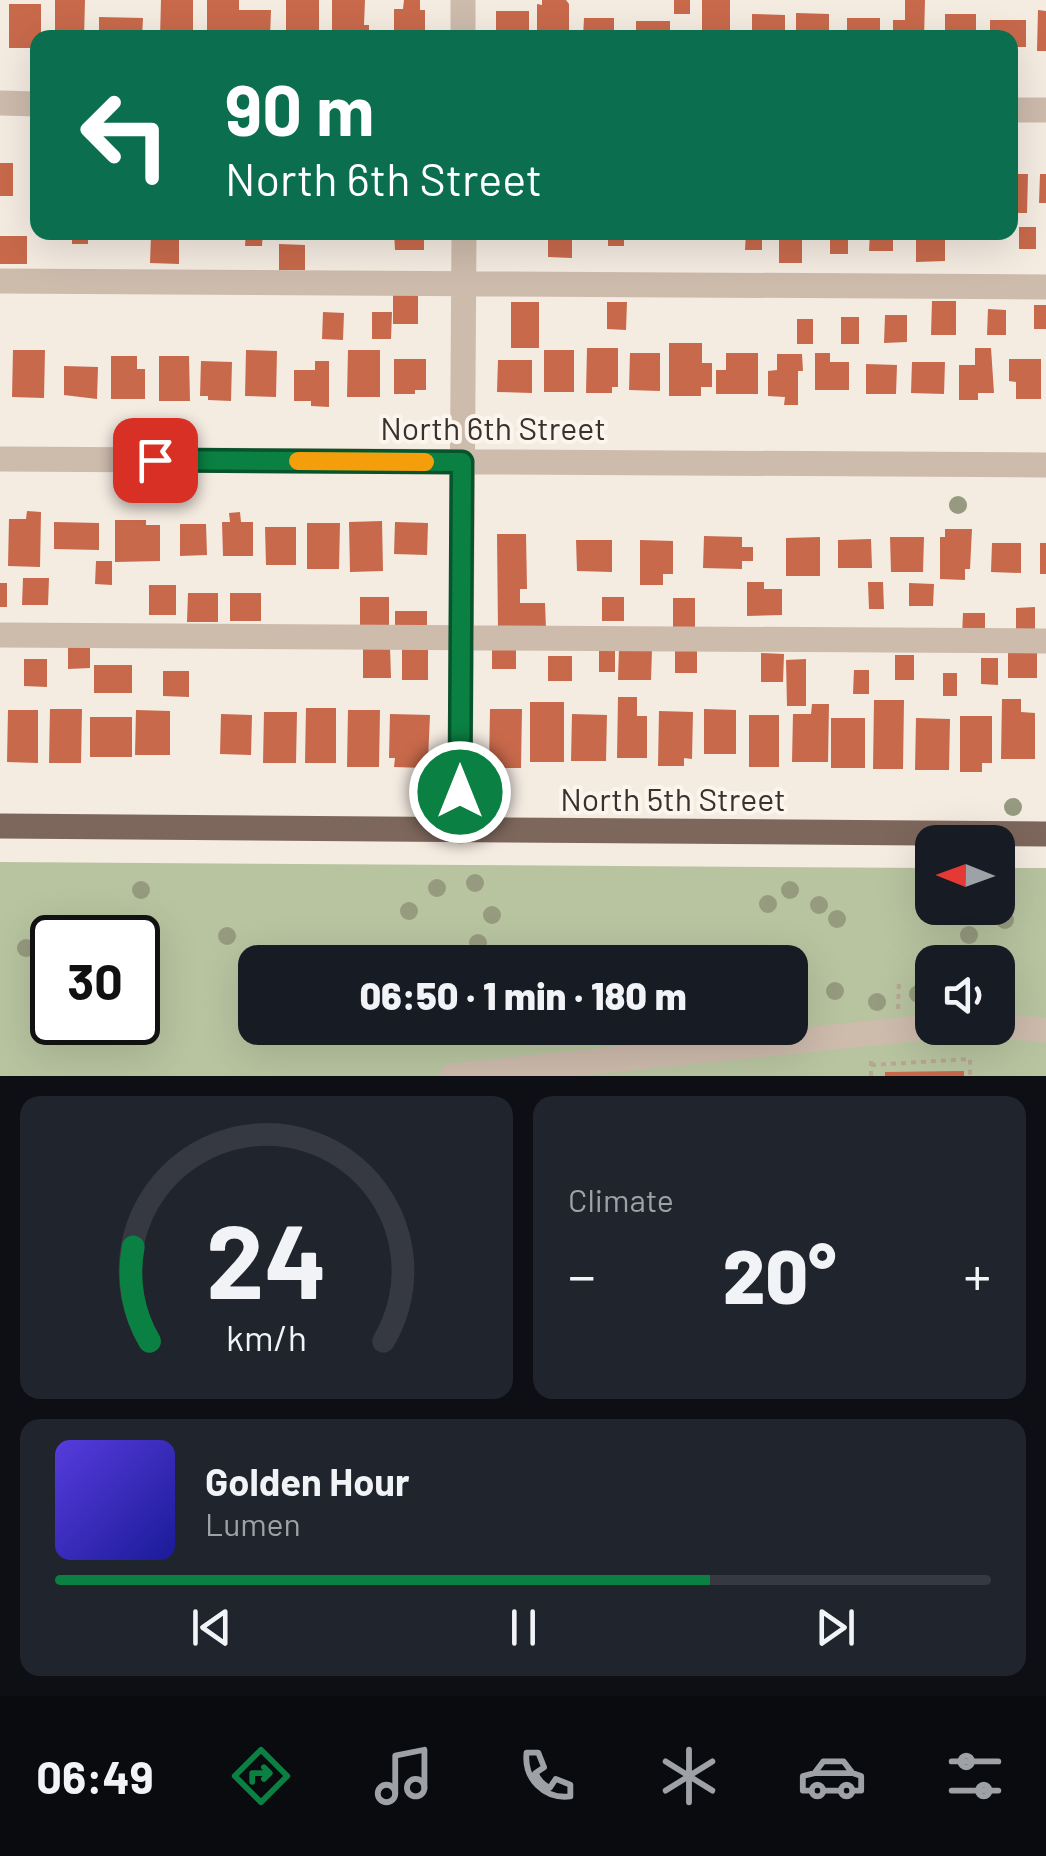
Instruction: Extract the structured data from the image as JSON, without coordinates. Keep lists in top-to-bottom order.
{
  "streets": {
    "main road": ["North 5th Street"],
    "street": ["North 6th Street"]
  },
  "north": "left",
  "page": {
    "turn": ["90 m", "North 6th Street"],
    "limit": "30",
    "trip": "06:50 · 1 min · 180 m",
    "tile": "Climate",
    "heat": ["−", "20°", "+"],
    "song": ["Golden Hour", "Lumen"],
    "tabs": "06:49",
    "gauge": ["24", "km/h"]
  }
}
